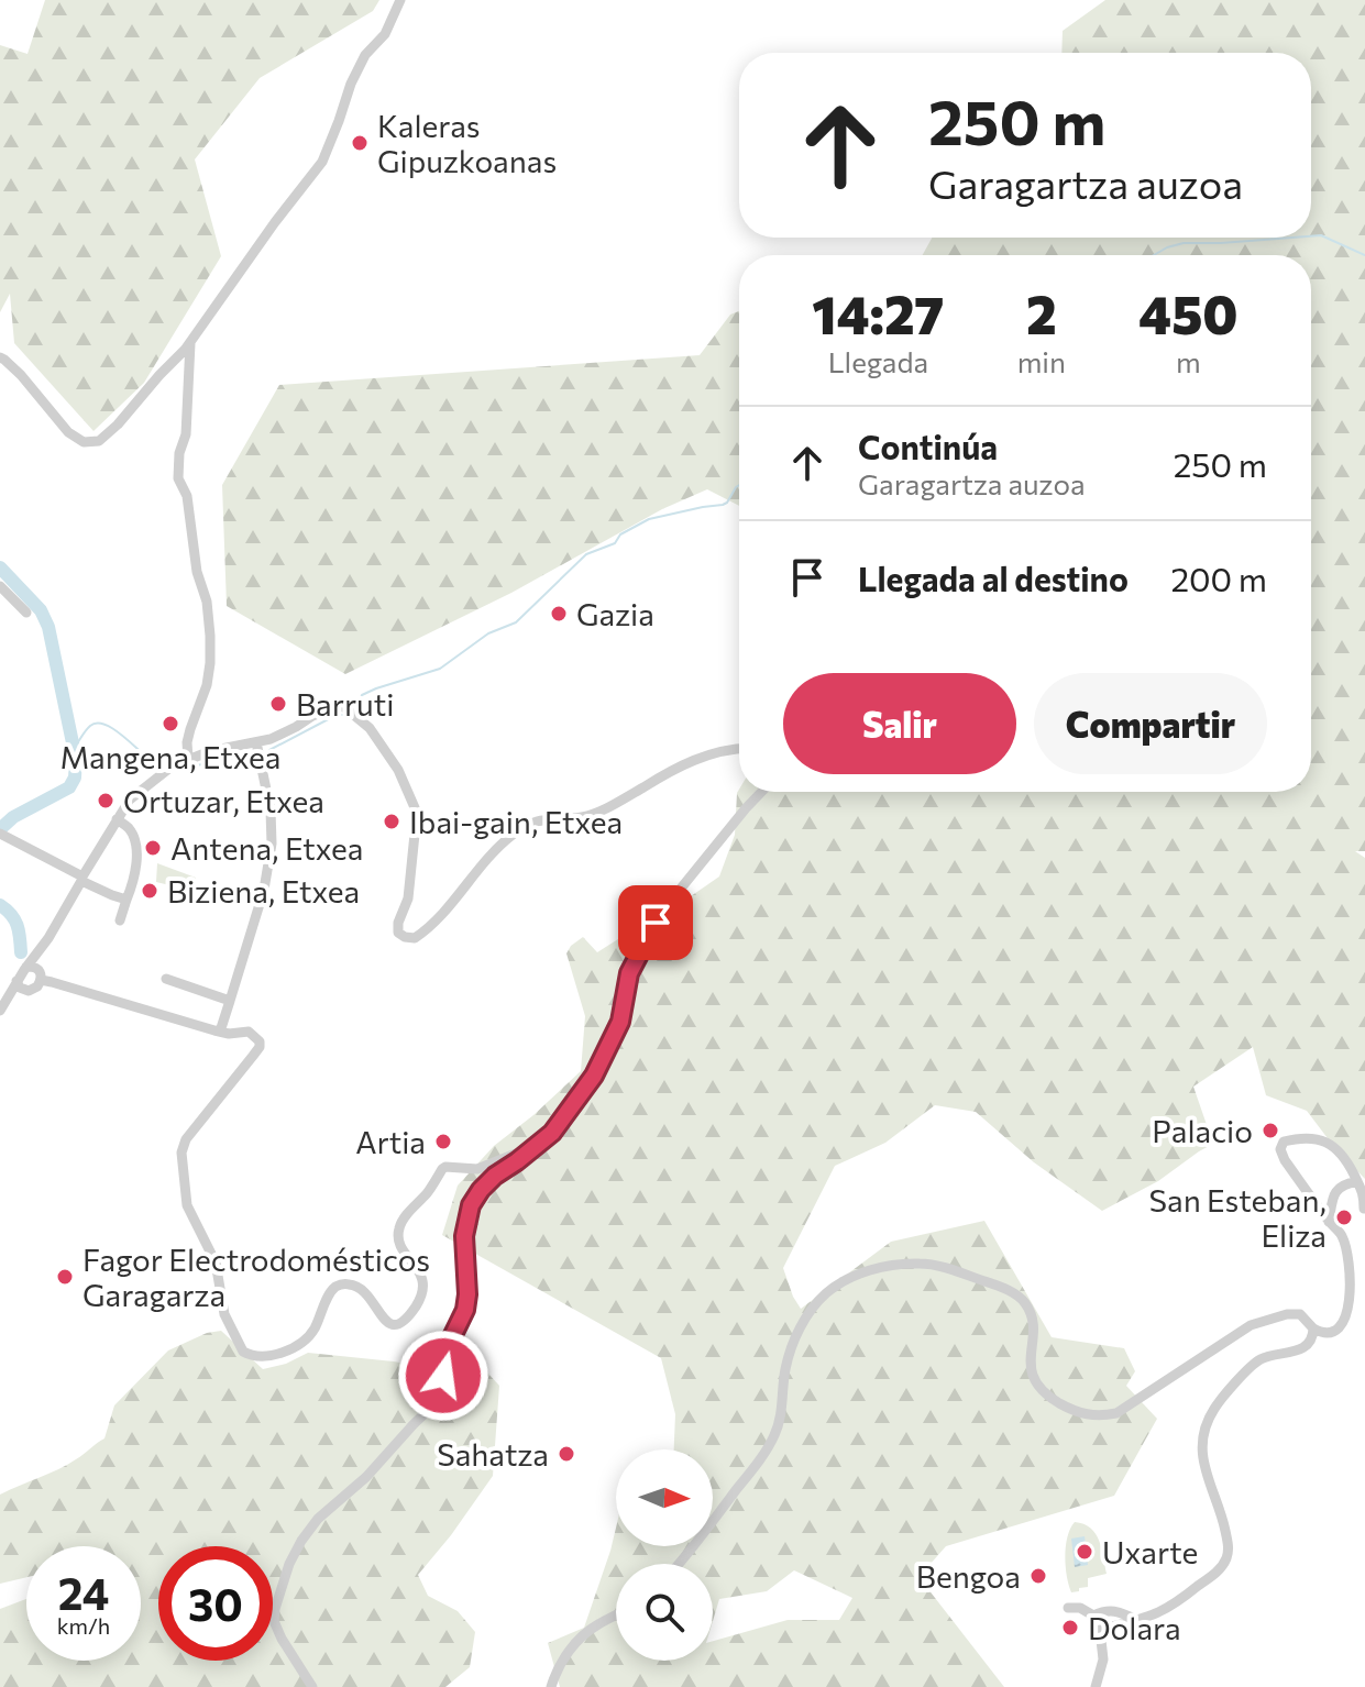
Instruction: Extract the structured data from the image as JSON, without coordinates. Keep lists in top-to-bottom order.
{
  "places": [
    "Kaleras Gipuzkoanas",
    "Gazia",
    "Barruti",
    "Mangena, Etxea",
    "Ortuzar, Etxea",
    "Ibai-gain, Etxea",
    "Antena, Etxea",
    "Biziena, Etxea",
    "Palacio",
    "Artia",
    "San Esteban, Eliza",
    "Fagor Electrodomésticos Garagarza",
    "Sahatza",
    "Uxarte",
    "Bengoa",
    "Dolara"
  ],
  "north": "right",
  "page": {
    "turn": ["250 m", "Garagartza auzoa"],
    "eta": [
      "14:27",
      "Llegada",
      "2",
      "min",
      "450",
      "m"
    ],
    "list": [
      {
        "name": "Continúa",
        "note": "Garagartza auzoa",
        "value": "250 m"
      },
      {
        "name": "Llegada al destino",
        "value": "200 m"
      }
    ],
    "buttons": ["Salir", "Compartir"],
    "speed": "24 km/h",
    "limit": "30"
  }
}
